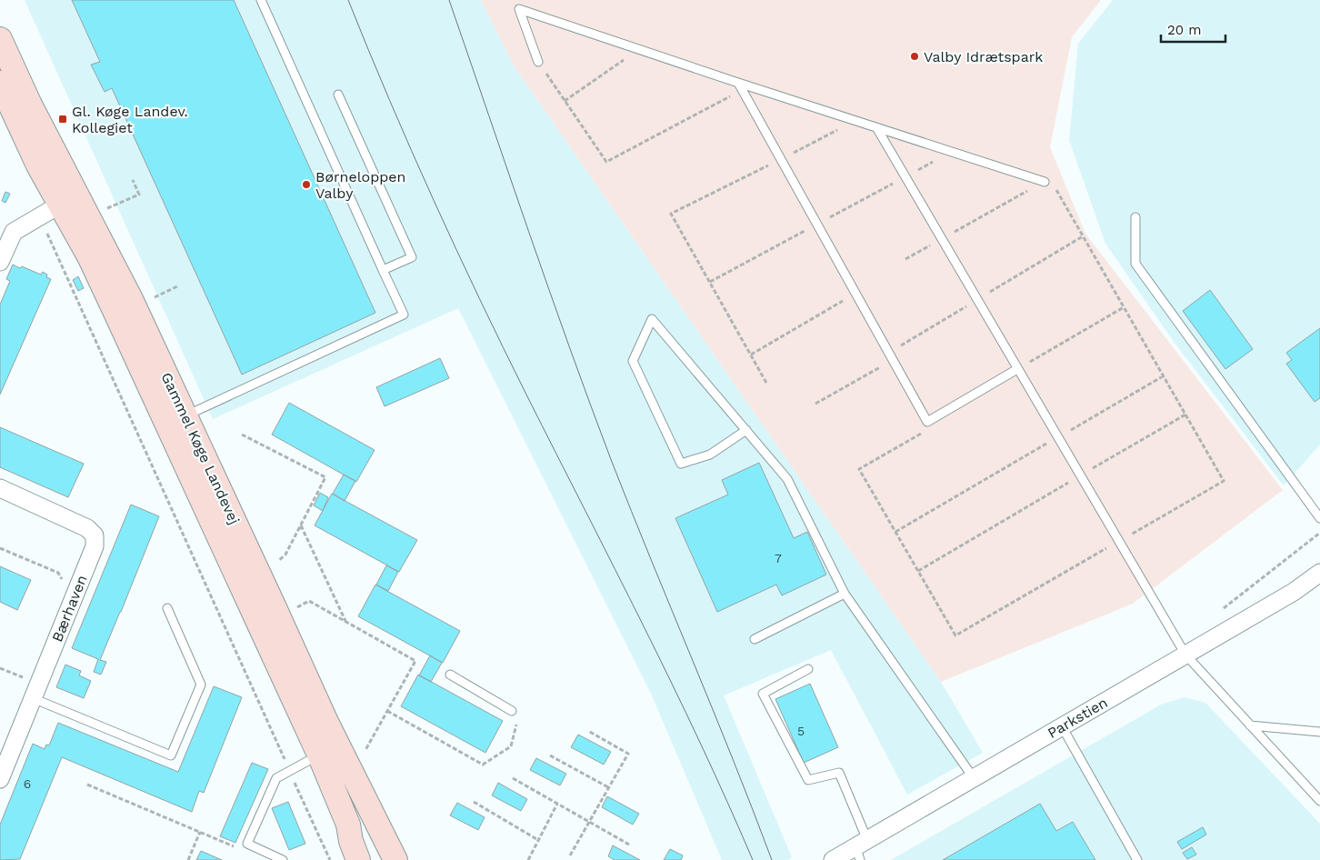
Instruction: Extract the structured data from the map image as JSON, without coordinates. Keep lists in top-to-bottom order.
{
  "streets": {
    "main road": ["Gammel Køge Landevej"],
    "street": ["Bærhaven", "Parkstien"]
  },
  "places": {
    "other": ["Valby Idrætspark", "Børneloppen Valby"],
    "transit": ["Gl. Køge Landev. Kollegiet"]
  },
  "house_numbers": ["7", "5", "6"],
  "scale_bar": "20 m"
}
